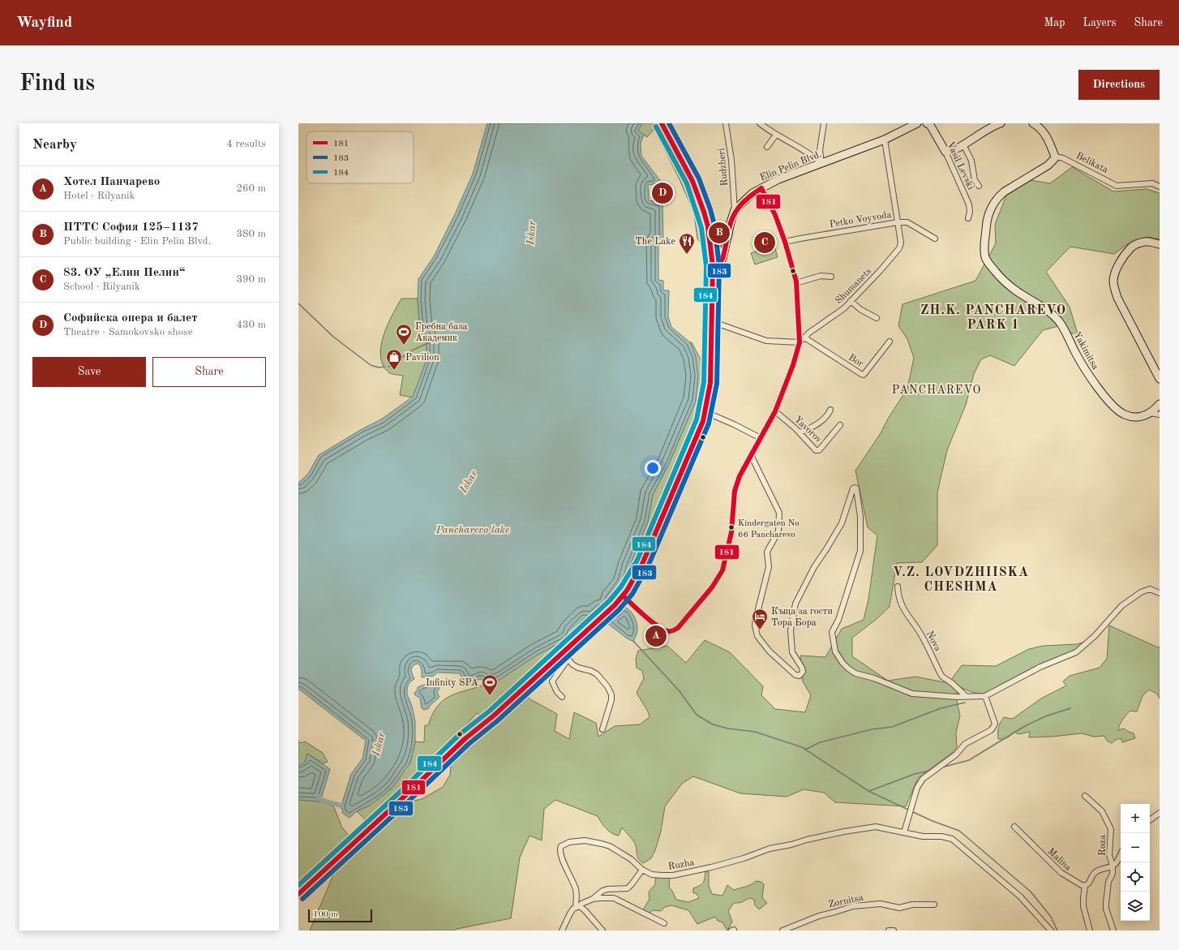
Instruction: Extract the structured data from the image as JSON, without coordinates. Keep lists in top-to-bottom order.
{
  "streets": {
    "street": [
      "Belikata",
      "Elin Pelin Blvd.",
      "Vasil Levski",
      "Rudzheri",
      "Petko Voyvoda",
      "Shumanets",
      "Yakimitsa",
      "Bor",
      "Yavorov",
      "Nova",
      "Roza",
      "Malina",
      "Ruzha",
      "Zornitsa"
    ]
  },
  "crossings": [
    ["Belikata", "Yakimitsa"],
    ["Elin Pelin Blvd.", "Rudzheri"],
    ["Elin Pelin Blvd.", "Shumanets"],
    ["Petko Voyvoda", "Shumanets"],
    ["Shumanets", "Bor"]
  ],
  "districts": ["ZH.K. PANCHAREVO PARK 1", "PANCHAREVO", "V.Z. LOVDZHIISKA CHESHMA"],
  "water": ["Iskar", "Pancharevo lake"],
  "places": {
    "restaurant": ["The Lake"],
    "sports": ["Гребна база Академик", "Infinity SPA"],
    "shop": ["Pavilion"],
    "other": ["Kindergaten No 66 Pancharevo"],
    "hotel": ["Къща за гости Тора Бора"]
  },
  "lines": ["transit line 181", "transit line 183", "transit line 184"],
  "legend": ["181", "183", "184"],
  "scale_bar": "100 m",
  "page": {
    "header": "Wayfind",
    "nav": ["Map", "Layers", "Share"],
    "buttons": [
      "Directions",
      ["Save", "Share"]
    ],
    "title": "Find us",
    "heading": ["Nearby", "4 results"],
    "list": [
      {
        "mark": "A",
        "name": "Хотел Панчарево",
        "note": "Hotel · Rilyanik",
        "value": "260 m"
      },
      {
        "mark": "B",
        "name": "ПТТС София 125–1137",
        "note": "Public building · Elin Pelin Blvd.",
        "value": "380 m"
      },
      {
        "mark": "C",
        "name": "83. ОУ „Елин Пелин“",
        "note": "School · Rilyanik",
        "value": "390 m"
      },
      {
        "mark": "D",
        "name": "Софийска опера и балет",
        "note": "Theatre · Samokovsko shose",
        "value": "430 m"
      }
    ],
    "pins": [
      "D",
      "B",
      "C",
      "A"
    ],
    "map_buttons": ["+", "−"],
    "scale": "100 m"
  }
}
